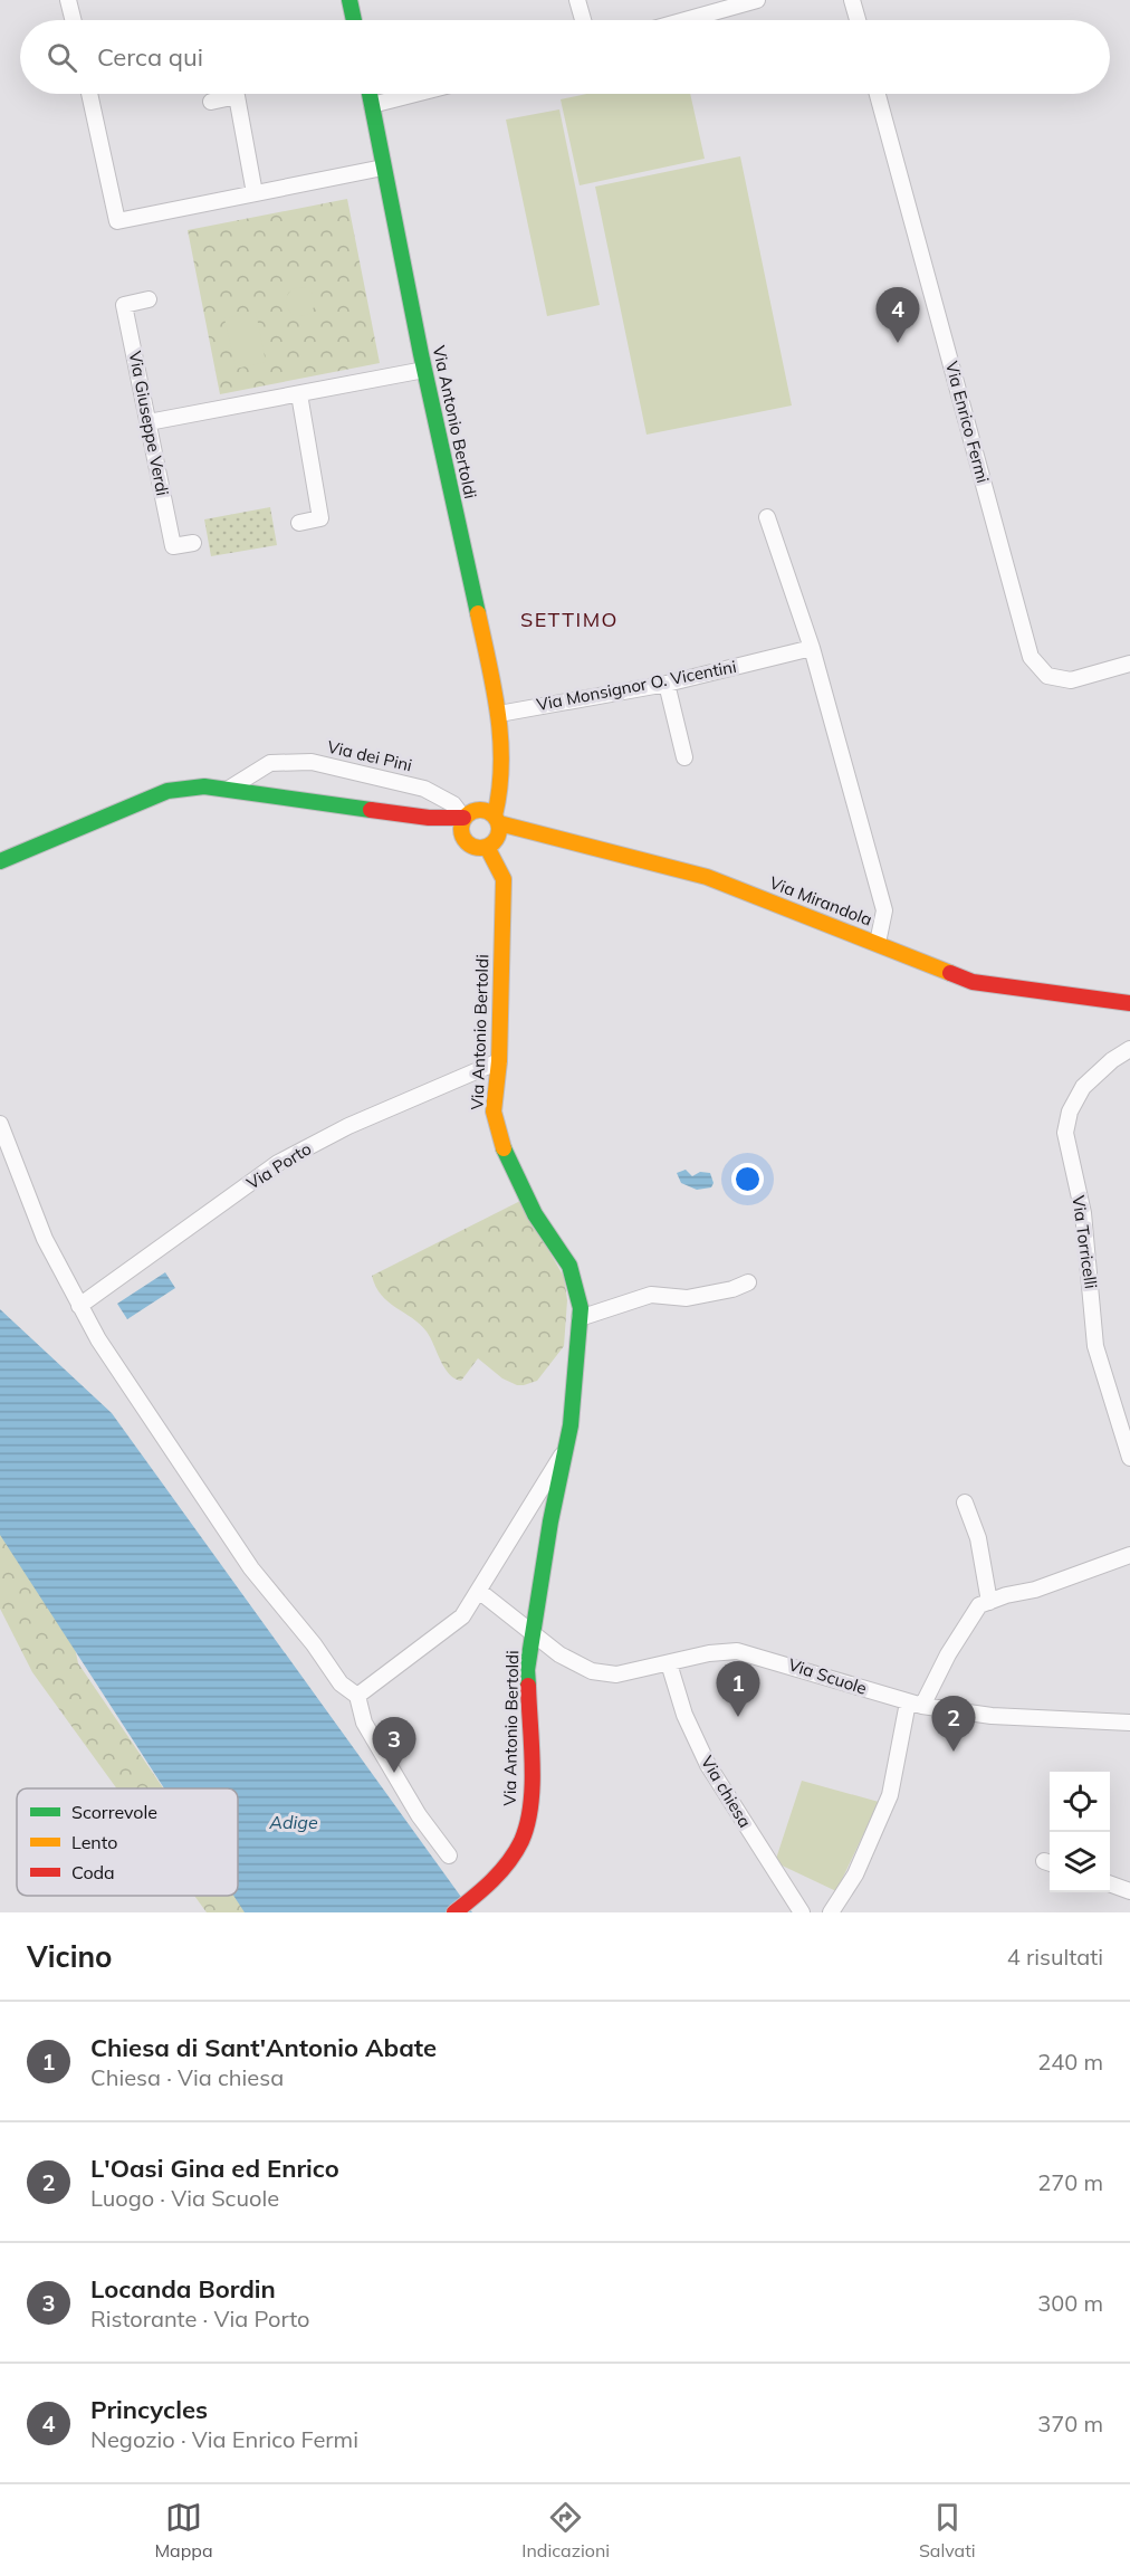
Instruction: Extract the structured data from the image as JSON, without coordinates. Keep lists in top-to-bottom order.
{
  "streets": {
    "street": [
      "Via Antonio Bertoldi",
      "Via Enrico Fermi",
      "Via Giuseppe Verdi",
      "Via Monsignor O. Vicentini",
      "Via dei Pini",
      "Via Mirandola",
      "Via Porto",
      "Via Torricelli",
      "Via Scuole",
      "Via chiesa"
    ]
  },
  "crossings": [
    ["Via Antonio Bertoldi", "Via Monsignor O. Vicentini"],
    ["Via Antonio Bertoldi", "Via dei Pini"],
    ["Via Antonio Bertoldi", "Via Mirandola"],
    ["Via Antonio Bertoldi", "Via Porto"],
    ["Via Antonio Bertoldi", "Via Scuole"],
    ["Via dei Pini", "Via Mirandola"],
    ["Via Scuole", "Via chiesa"]
  ],
  "districts": ["SETTIMO"],
  "water": ["Adige"],
  "legend": ["Scorrevole", "Lento", "Coda"],
  "page": {
    "search": "Cerca qui",
    "pins": [
      "4",
      "1",
      "2",
      "3"
    ],
    "heading": ["Vicino", "4 risultati"],
    "list": [
      {
        "mark": "1",
        "name": "Chiesa di Sant'Antonio Abate",
        "note": "Chiesa · Via chiesa",
        "value": "240 m"
      },
      {
        "mark": "2",
        "name": "L'Oasi Gina ed Enrico",
        "note": "Luogo · Via Scuole",
        "value": "270 m"
      },
      {
        "mark": "3",
        "name": "Locanda Bordin",
        "note": "Ristorante · Via Porto",
        "value": "300 m"
      },
      {
        "mark": "4",
        "name": "Princycles",
        "note": "Negozio · Via Enrico Fermi",
        "value": "370 m"
      }
    ],
    "nav": ["Mappa", "Indicazioni", "Salvati"]
  }
}
